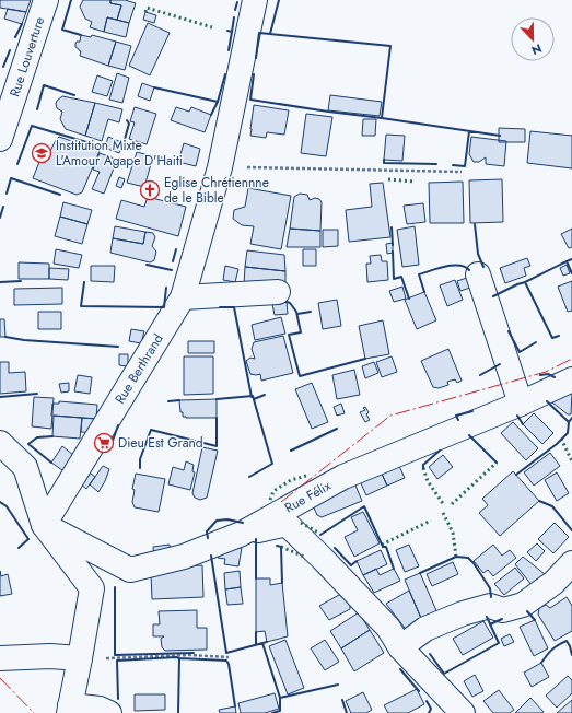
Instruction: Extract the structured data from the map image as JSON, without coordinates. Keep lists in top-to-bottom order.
{
  "streets": {
    "street": ["Rue Louverture", "Rue Berthrand", "Rue Félix"]
  },
  "crossings": [
    ["Rue Berthrand", "Rue Félix"]
  ],
  "places": {
    "school or university": ["Institution Mixte L'Amour Agape D'Haiti"],
    "church": ["Eglise Chrétiennne de le Bible"],
    "supermarket": ["Dieu Est Grand"]
  },
  "north": "bottom"
}
